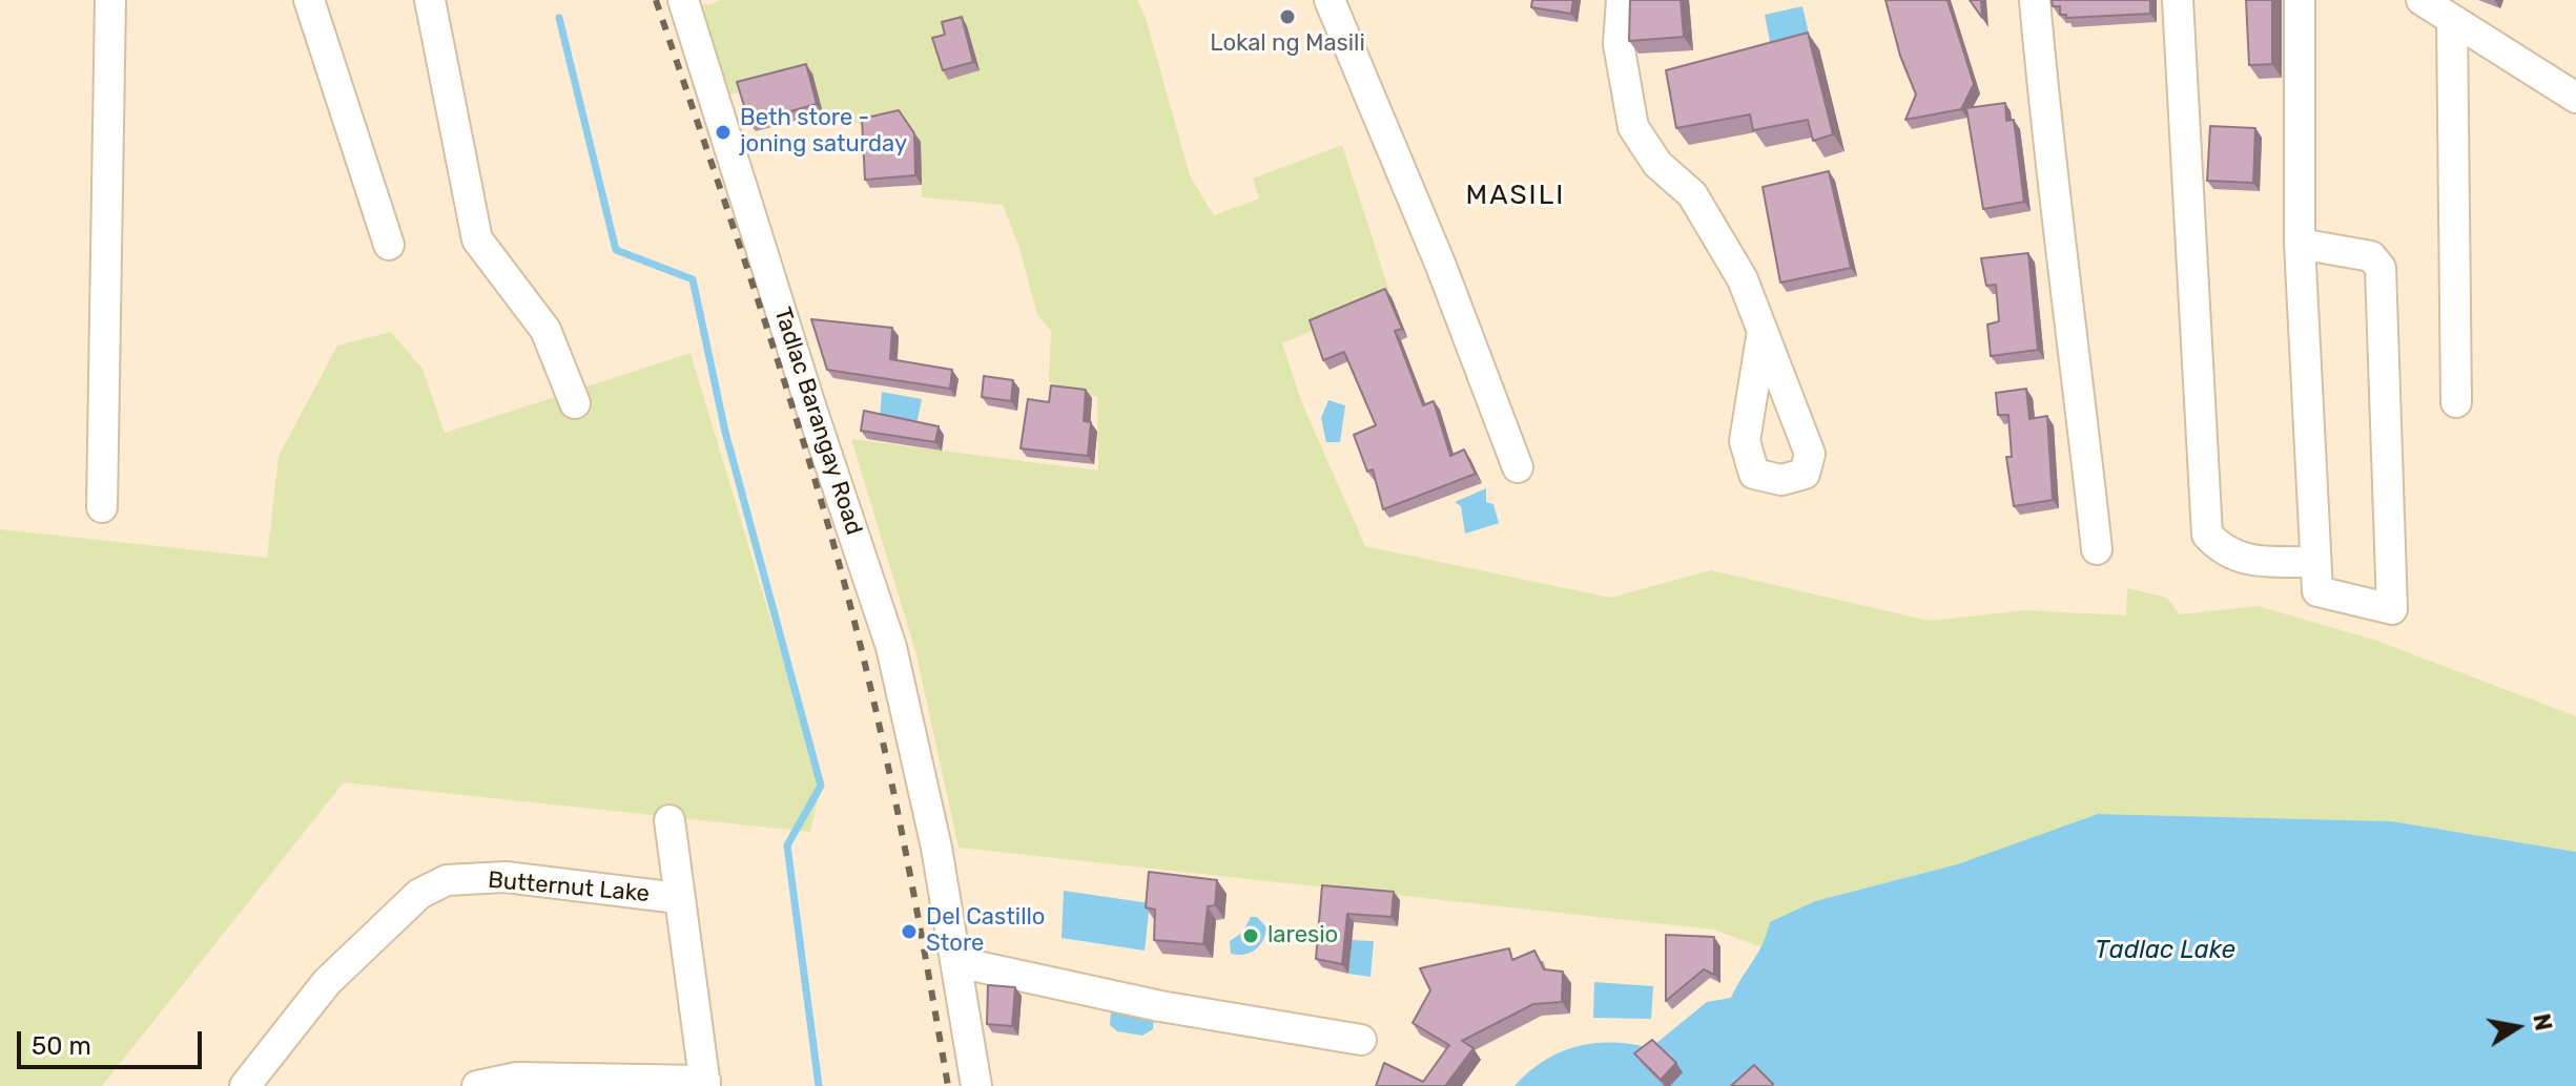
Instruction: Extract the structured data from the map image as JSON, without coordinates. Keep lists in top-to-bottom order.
{
  "streets": {
    "street": ["Tadlac Barangay Road", "Butternut Lake"]
  },
  "districts": ["MASILI"],
  "water": ["Tadlac Lake"],
  "places": [
    "Lokal ng Masili",
    "Beth store - joning saturday",
    "Del Castillo Store",
    "laresio"
  ],
  "scale_bar": "50 m",
  "north": "right"
}
